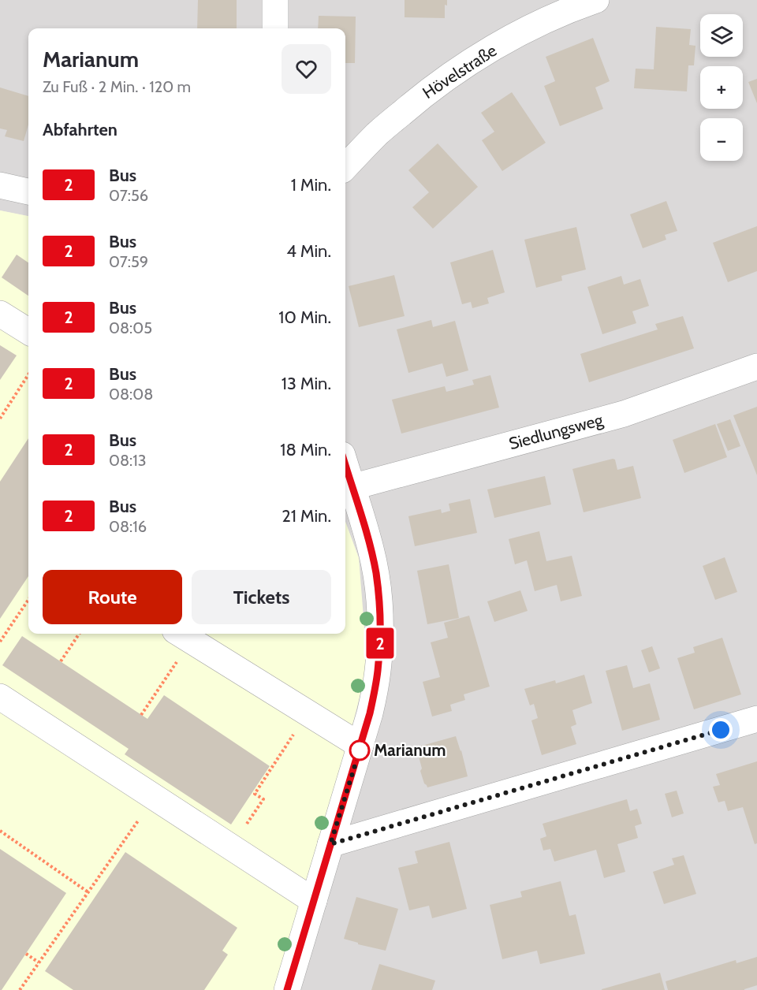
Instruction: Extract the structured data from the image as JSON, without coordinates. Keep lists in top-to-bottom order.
{
  "streets": {
    "street": ["Hövelstraße", "Siedlungsweg"]
  },
  "places": ["Marianum"],
  "lines": ["bus line 2"],
  "page": {
    "on_map": "2",
    "map_buttons": ["+", "−"],
    "heading": [
      ["Marianum", "Zu Fuß · 2 Min. · 120 m"],
      "Abfahrten"
    ],
    "list": [
      {
        "mark": "2",
        "name": "Bus",
        "note": "07:56",
        "value": "1 Min."
      },
      {
        "mark": "2",
        "name": "Bus",
        "note": "07:59",
        "value": "4 Min."
      },
      {
        "mark": "2",
        "name": "Bus",
        "note": "08:05",
        "value": "10 Min."
      },
      {
        "mark": "2",
        "name": "Bus",
        "note": "08:08",
        "value": "13 Min."
      },
      {
        "mark": "2",
        "name": "Bus",
        "note": "08:13",
        "value": "18 Min."
      },
      {
        "mark": "2",
        "name": "Bus",
        "note": "08:16",
        "value": "21 Min."
      }
    ],
    "buttons": ["Route", "Tickets"]
  }
}
